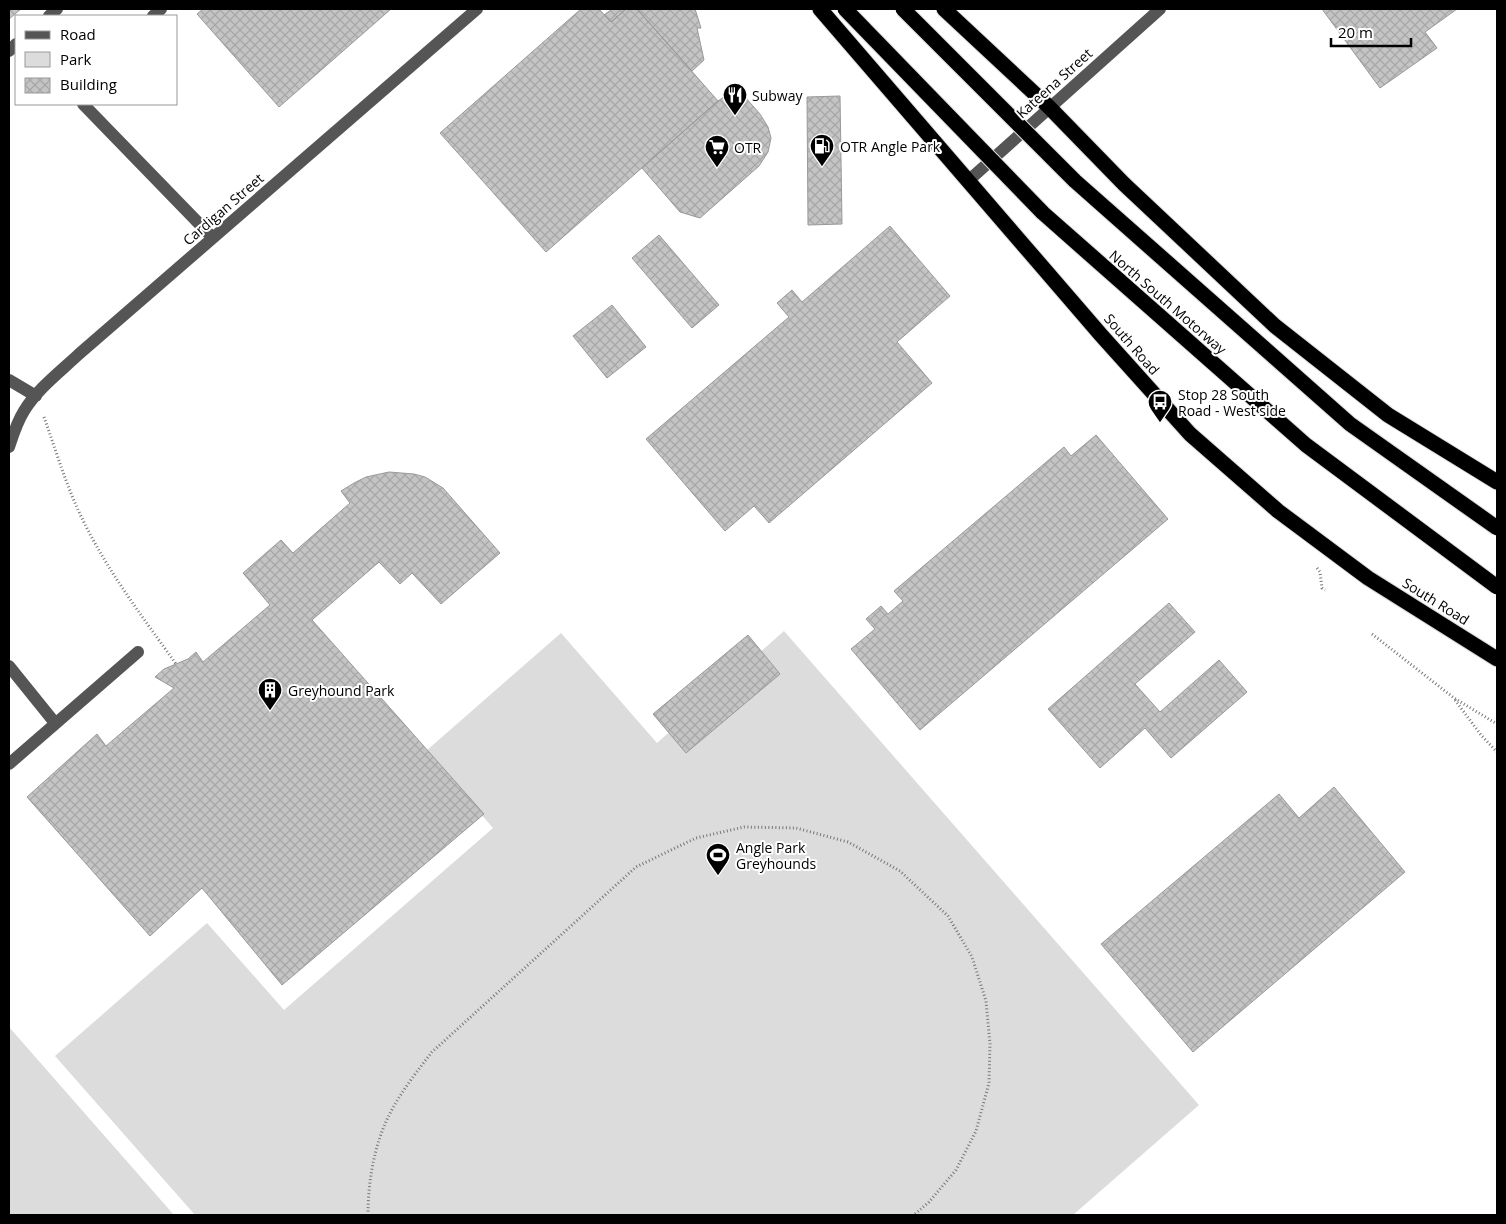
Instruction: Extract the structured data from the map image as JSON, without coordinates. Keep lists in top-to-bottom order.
{
  "streets": {
    "highway": ["North South Motorway", "South Road"],
    "street": ["Kateena Street", "Cardigan Street"]
  },
  "crossings": [
    ["Kateena Street", "South Road"]
  ],
  "places": {
    "restaurant": ["Subway"],
    "fuel station": ["OTR Angle Park"],
    "supermarket": ["OTR"],
    "bus stop": ["Stop 28 South Road - West side"],
    "building": ["Greyhound Park"],
    "sports": ["Angle Park Greyhounds"]
  },
  "legend": ["Road", "Park", "Building"],
  "scale_bar": "20 m"
}
